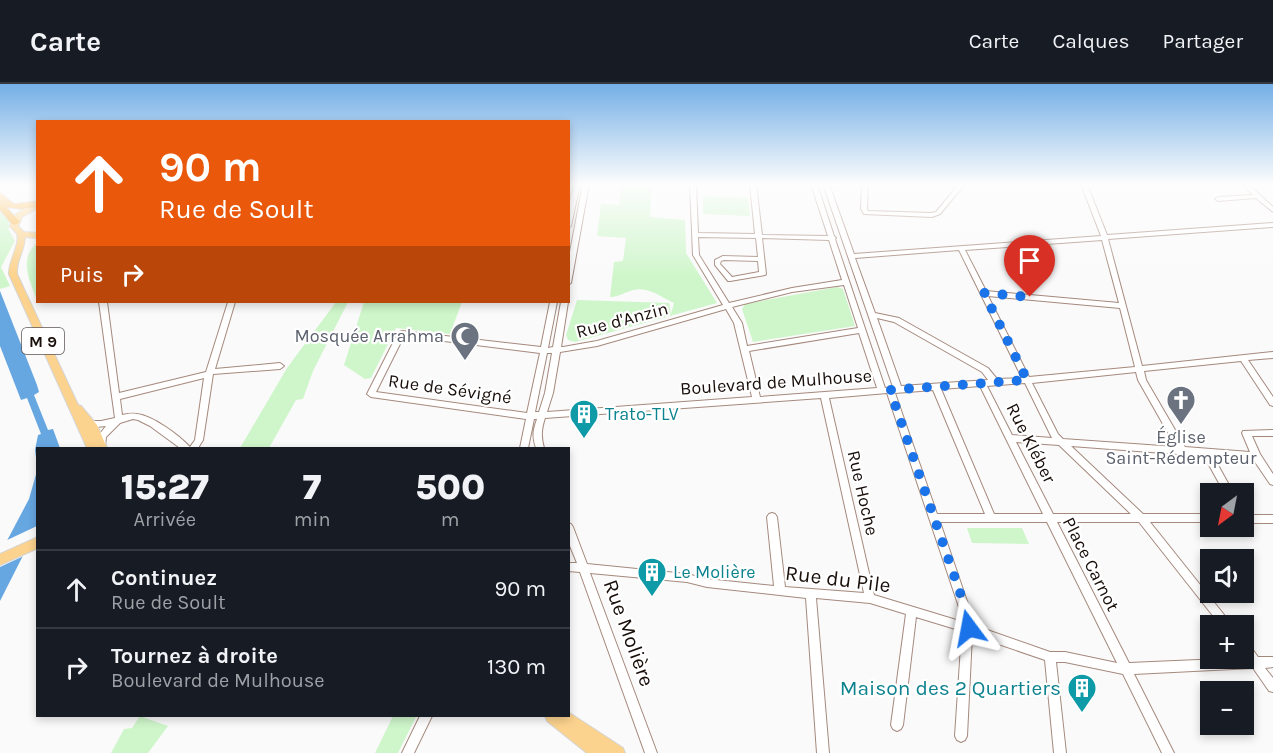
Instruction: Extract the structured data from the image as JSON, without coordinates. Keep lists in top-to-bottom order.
{
  "streets": {
    "main road": ["M 9"],
    "street": [
      "Rue d'Anzin",
      "Boulevard de Mulhouse",
      "Rue de Sévigné",
      "Rue Kléber",
      "Rue Hoche",
      "Place Carnot",
      "Rue du Pile",
      "Rue Molière"
    ]
  },
  "crossings": [
    ["Rue d'Anzin", "Rue de Sévigné"],
    ["Boulevard de Mulhouse", "Rue de Sévigné"],
    ["Boulevard de Mulhouse", "Rue Kléber"],
    ["Boulevard de Mulhouse", "Rue Hoche"],
    ["Rue Kléber", "Place Carnot"],
    ["Rue Hoche", "Rue du Pile"],
    ["Place Carnot", "Rue du Pile"],
    ["Rue du Pile", "Rue Molière"]
  ],
  "places": {
    "mosque": ["Mosquée Arrahma"],
    "church": ["Église Saint-Rédempteur"],
    "building": ["Trato-TLV", "Le Molière", "Maison des 2 Quartiers"]
  },
  "north": "bottom left",
  "page": {
    "header": "Carte",
    "nav": ["Carte", "Calques", "Partager"],
    "turn": ["90 m", "Rue de Soult"],
    "then": "Puis",
    "eta": [
      "15:27",
      "Arrivée",
      "7",
      "min",
      "500",
      "m"
    ],
    "map_buttons": ["+", "−"],
    "list": [
      {
        "name": "Continuez",
        "note": "Rue de Soult",
        "value": "90 m"
      },
      {
        "name": "Tournez à droite",
        "note": "Boulevard de Mulhouse",
        "value": "130 m"
      }
    ]
  }
}
